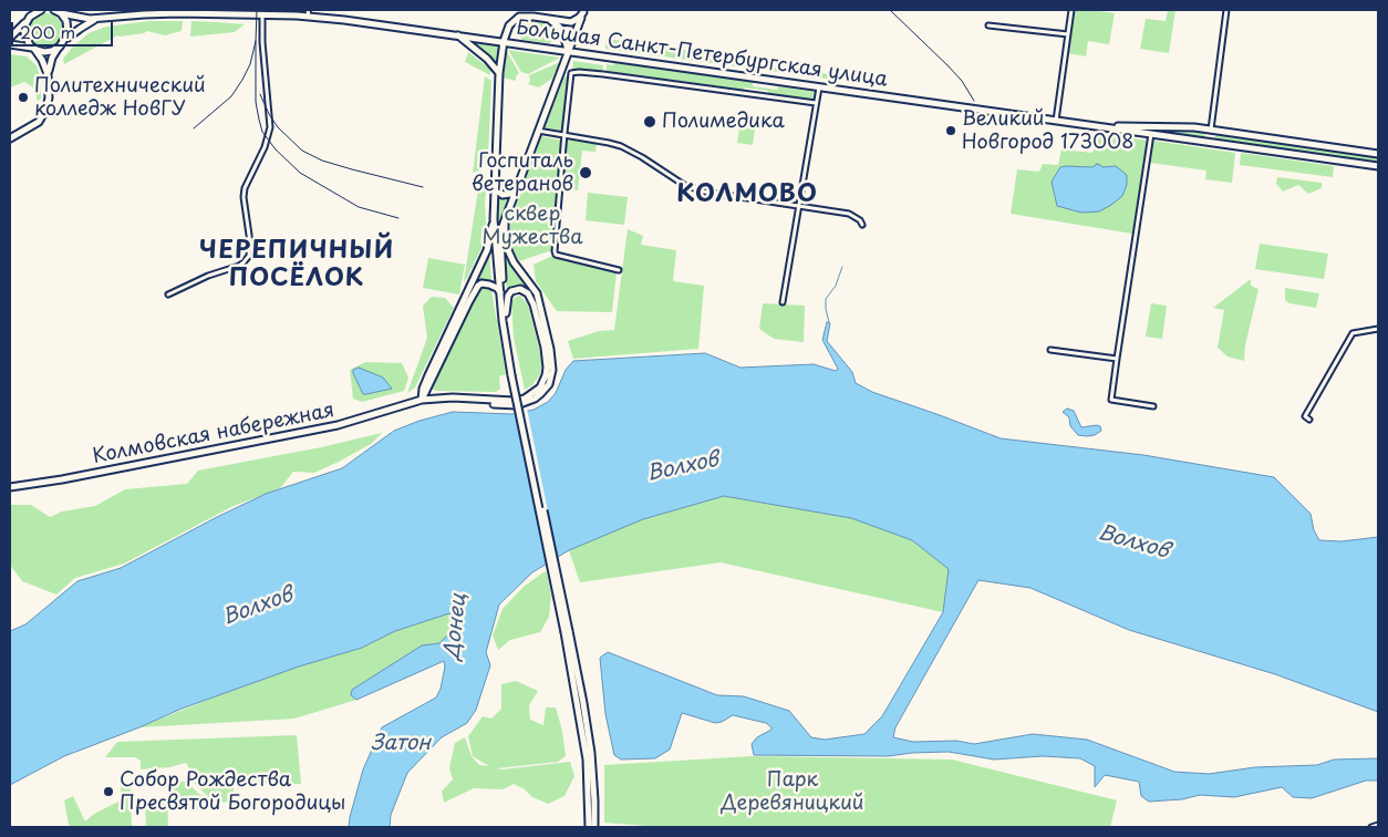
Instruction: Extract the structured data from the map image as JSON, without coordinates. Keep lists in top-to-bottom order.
{
  "streets": {
    "main road": ["Большая Санкт-Петербургская улица", "Колмовская набережная"]
  },
  "districts": ["КОЛМОВО", "ЧЕРЕПИЧНЫЙ ПОСЁЛОК"],
  "water": ["Волхов", "Донец", "Затон"],
  "parks": ["сквер Мужества", "Парк Деревяницкий"],
  "places": [
    "Политехнический колледж НовГУ",
    "Полимедика",
    "Великий Новгород 173008",
    "Госпиталь ветеранов",
    "Собор Рождества Пресвятой Богородицы"
  ],
  "scale_bar": "200 m"
}
